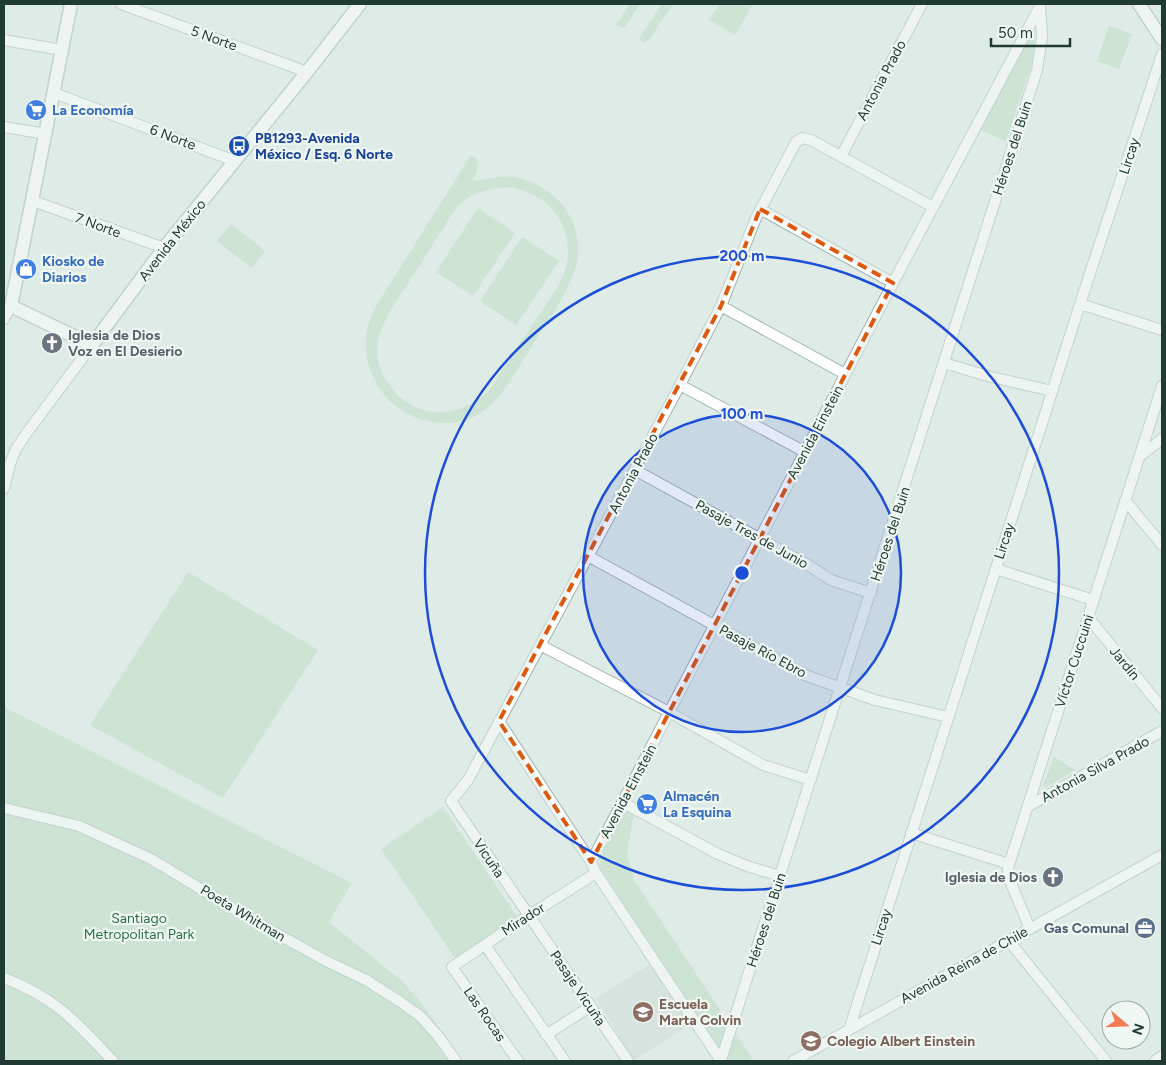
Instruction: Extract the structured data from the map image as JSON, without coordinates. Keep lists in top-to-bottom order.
{
  "streets": {
    "street": [
      "5 Norte",
      "Antonia Prado",
      "6 Norte",
      "Héroes del Buin",
      "Lircay",
      "7 Norte",
      "Avenida México",
      "Avenida Einstein",
      "Pasaje Tres de Junio",
      "Pasaje Río Ebro",
      "Víctor Cuccuini",
      "Jardín",
      "Antonia Silva Prado",
      "Vicuña",
      "Poeta Whitman",
      "Mirador",
      "Avenida Reina de Chile",
      "Pasaje Vicuña",
      "Las Rocas"
    ]
  },
  "crossings": [
    ["5 Norte", "Avenida México"],
    ["Antonia Prado", "Avenida Einstein"],
    ["Antonia Prado", "Pasaje Tres de Junio"],
    ["Antonia Prado", "Pasaje Río Ebro"],
    ["Antonia Prado", "Vicuña"],
    ["6 Norte", "Avenida México"],
    ["Héroes del Buin", "Avenida Einstein"],
    ["Héroes del Buin", "Pasaje Tres de Junio"],
    ["Héroes del Buin", "Pasaje Río Ebro"],
    ["Lircay", "Pasaje Río Ebro"],
    ["Lircay", "Avenida Reina de Chile"],
    ["7 Norte", "Avenida México"],
    ["Avenida Einstein", "Pasaje Tres de Junio"],
    ["Avenida Einstein", "Pasaje Río Ebro"],
    ["Avenida Einstein", "Mirador"],
    ["Víctor Cuccuini", "Jardín"],
    ["Víctor Cuccuini", "Antonia Silva Prado"],
    ["Vicuña", "Mirador"],
    ["Vicuña", "Pasaje Vicuña"],
    ["Mirador", "Pasaje Vicuña"],
    ["Mirador", "Las Rocas"]
  ],
  "parks": ["Santiago Metropolitan Park"],
  "places": {
    "supermarket": ["La Economía", "Almacén La Esquina"],
    "bus stop": ["PB1293-Avenida México / Esq. 6 Norte"],
    "shop": ["Kiosko de Diarios"],
    "church": ["Iglesia de Dios Voz en El Desierio", "Iglesia de Dios"],
    "office": ["Gas Comunal"],
    "school or university": ["Escuela Marta Colvin", "Colegio Albert Einstein"]
  },
  "scale_bar": "50 m",
  "north": "right",
  "rings": ["200 m", "100 m"]
}
